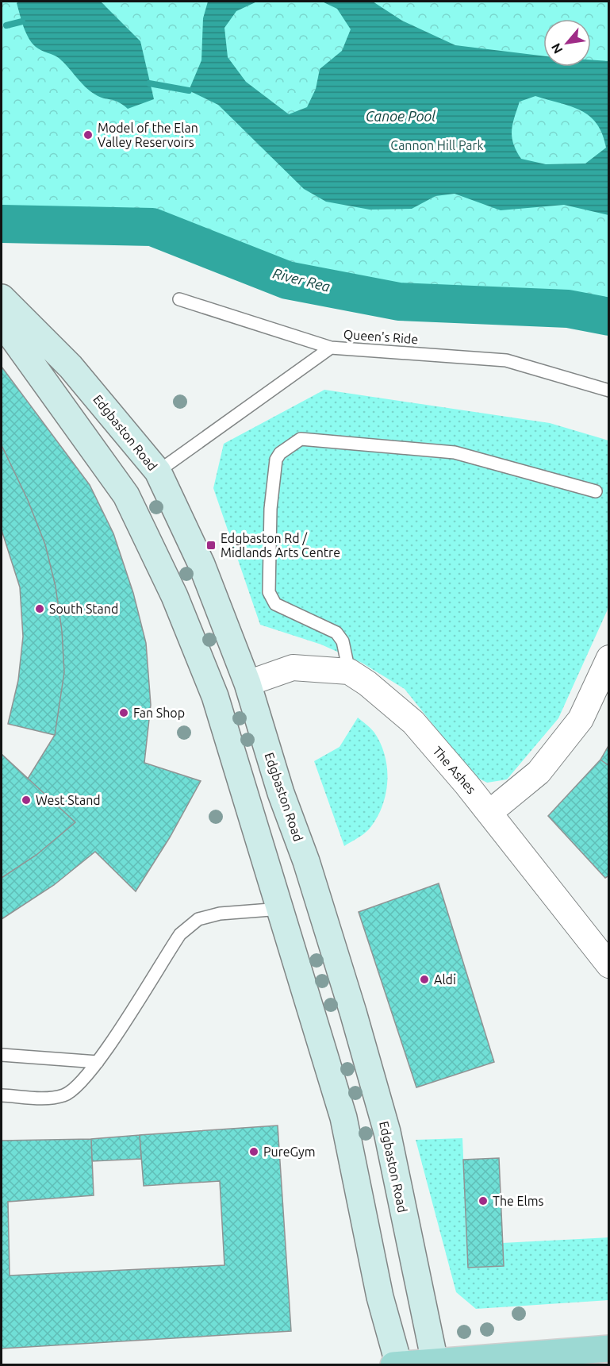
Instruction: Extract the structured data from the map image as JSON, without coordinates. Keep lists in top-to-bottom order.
{
  "streets": {
    "main road": ["Edgbaston Road"],
    "street": ["The Ashes"],
    "lane": ["Queen's Ride"]
  },
  "crossings": [
    ["Queen's Ride", "Edgbaston Road"],
    ["Edgbaston Road", "The Ashes"]
  ],
  "water": ["Canoe Pool", "River Rea"],
  "parks": ["Cannon Hill Park"],
  "places": {
    "other": [
      "Model of the Elan Valley Reservoirs",
      "South Stand",
      "Fan Shop",
      "West Stand",
      "Aldi",
      "PureGym",
      "The Elms"
    ],
    "transit": ["Edgbaston Rd / Midlands Arts Centre"]
  },
  "north": "bottom left"
}
